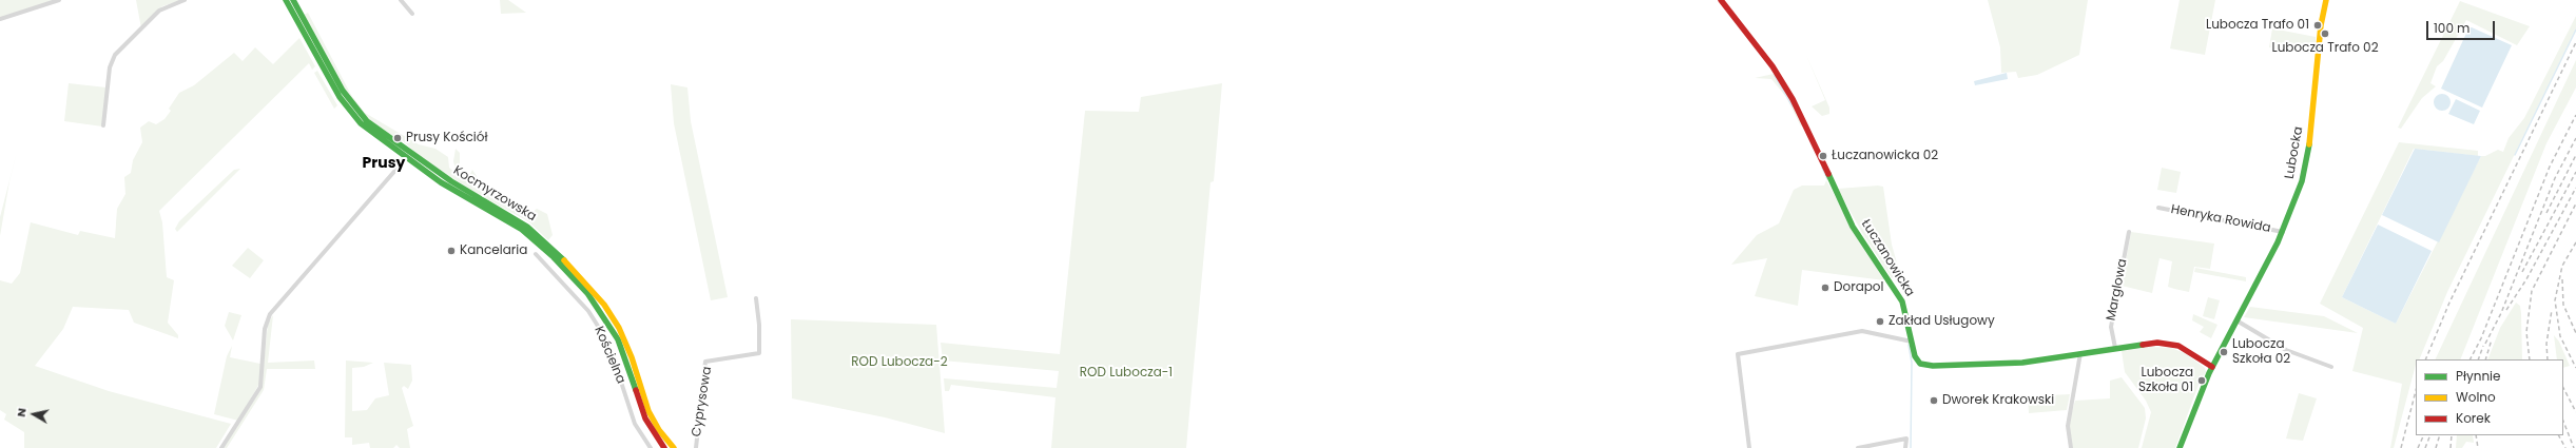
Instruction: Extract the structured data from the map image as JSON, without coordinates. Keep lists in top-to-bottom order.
{
  "streets": {
    "main road": ["Lubocka", "Kocmyrzowska", "Łuczanowicka"],
    "street": [
      "Henryka Rowida",
      "Marglowa",
      "Kościelna",
      "Cyprysowa"
    ]
  },
  "crossings": [
    ["Lubocka", "Henryka Rowida"],
    ["Lubocka", "Łuczanowicka"],
    ["Łuczanowicka", "Marglowa"]
  ],
  "districts": ["Prusy"],
  "parks": ["ROD Lubocza-2", "ROD Lubocza-1"],
  "places": [
    "Lubocza Trafo 01",
    "Lubocza Trafo 02",
    "Prusy Kościół",
    "Łuczanowicka 02",
    "Kancelaria",
    "Dorapol",
    "Zakład Usługowy",
    "Lubocza Szkoła 02",
    "Lubocza Szkoła 01",
    "Dworek Krakowski"
  ],
  "legend": ["Płynnie", "Wolno", "Korek"],
  "scale_bar": "100 m",
  "north": "left"
}
